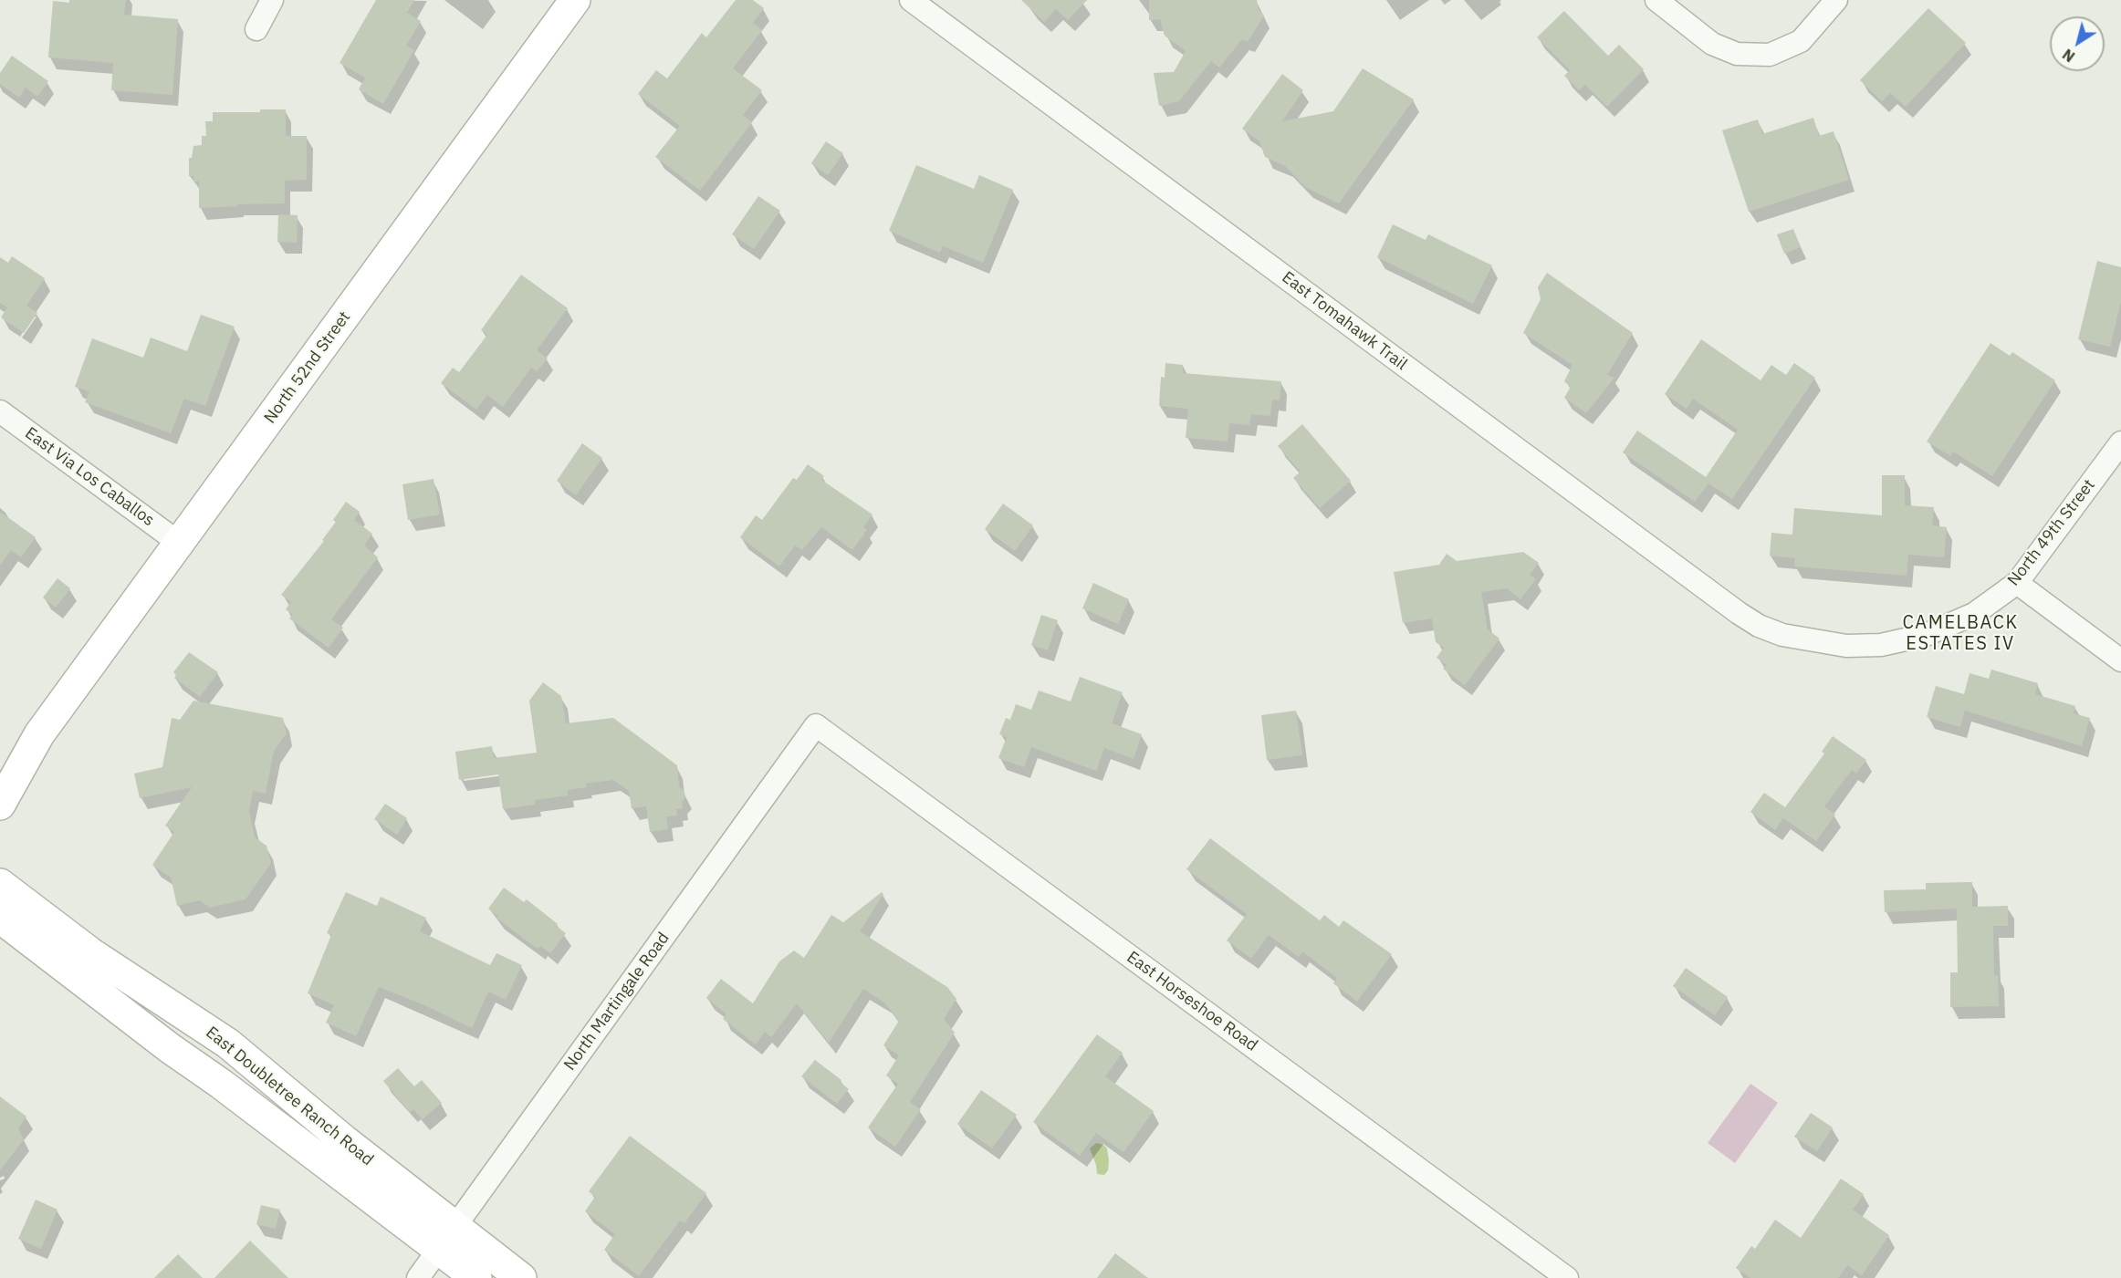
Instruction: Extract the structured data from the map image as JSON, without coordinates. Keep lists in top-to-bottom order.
{
  "streets": {
    "main road": ["North 52nd Street", "East Doubletree Ranch Road"],
    "street": [
      "East Tomahawk Trail",
      "East Via Los Caballos",
      "North 49th Street",
      "North Martingale Road",
      "East Horseshoe Road"
    ]
  },
  "crossings": [
    ["East Tomahawk Trail", "North 49th Street"],
    ["North 52nd Street", "East Via Los Caballos"],
    ["North Martingale Road", "East Horseshoe Road"],
    ["North Martingale Road", "East Doubletree Ranch Road"]
  ],
  "districts": ["CAMELBACK ESTATES IV"],
  "north": "bottom left"
}
